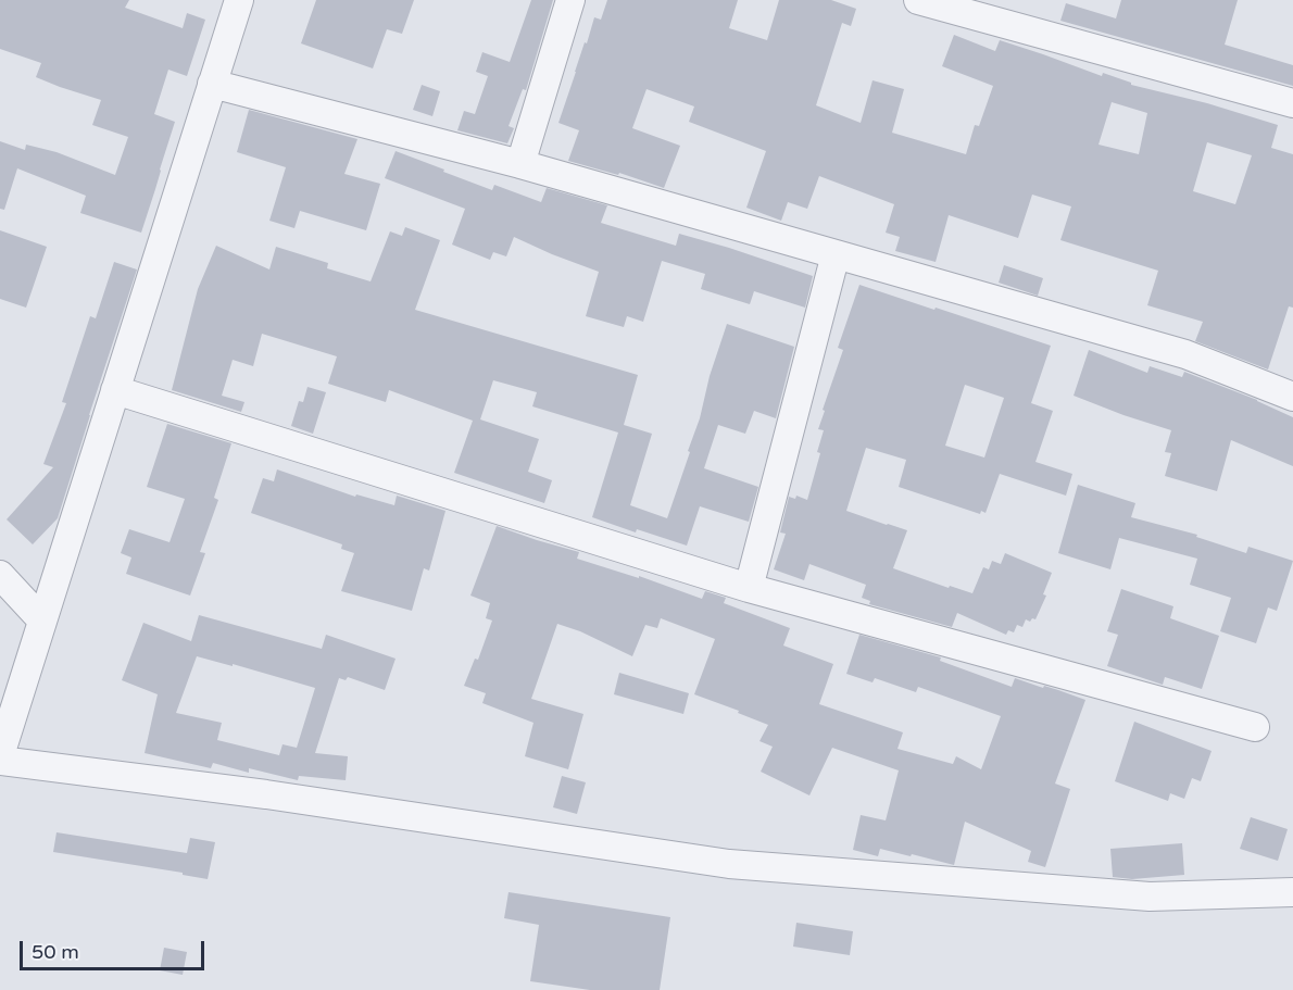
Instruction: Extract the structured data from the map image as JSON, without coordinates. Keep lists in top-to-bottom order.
{
  "scale_bar": "50 m"
}
